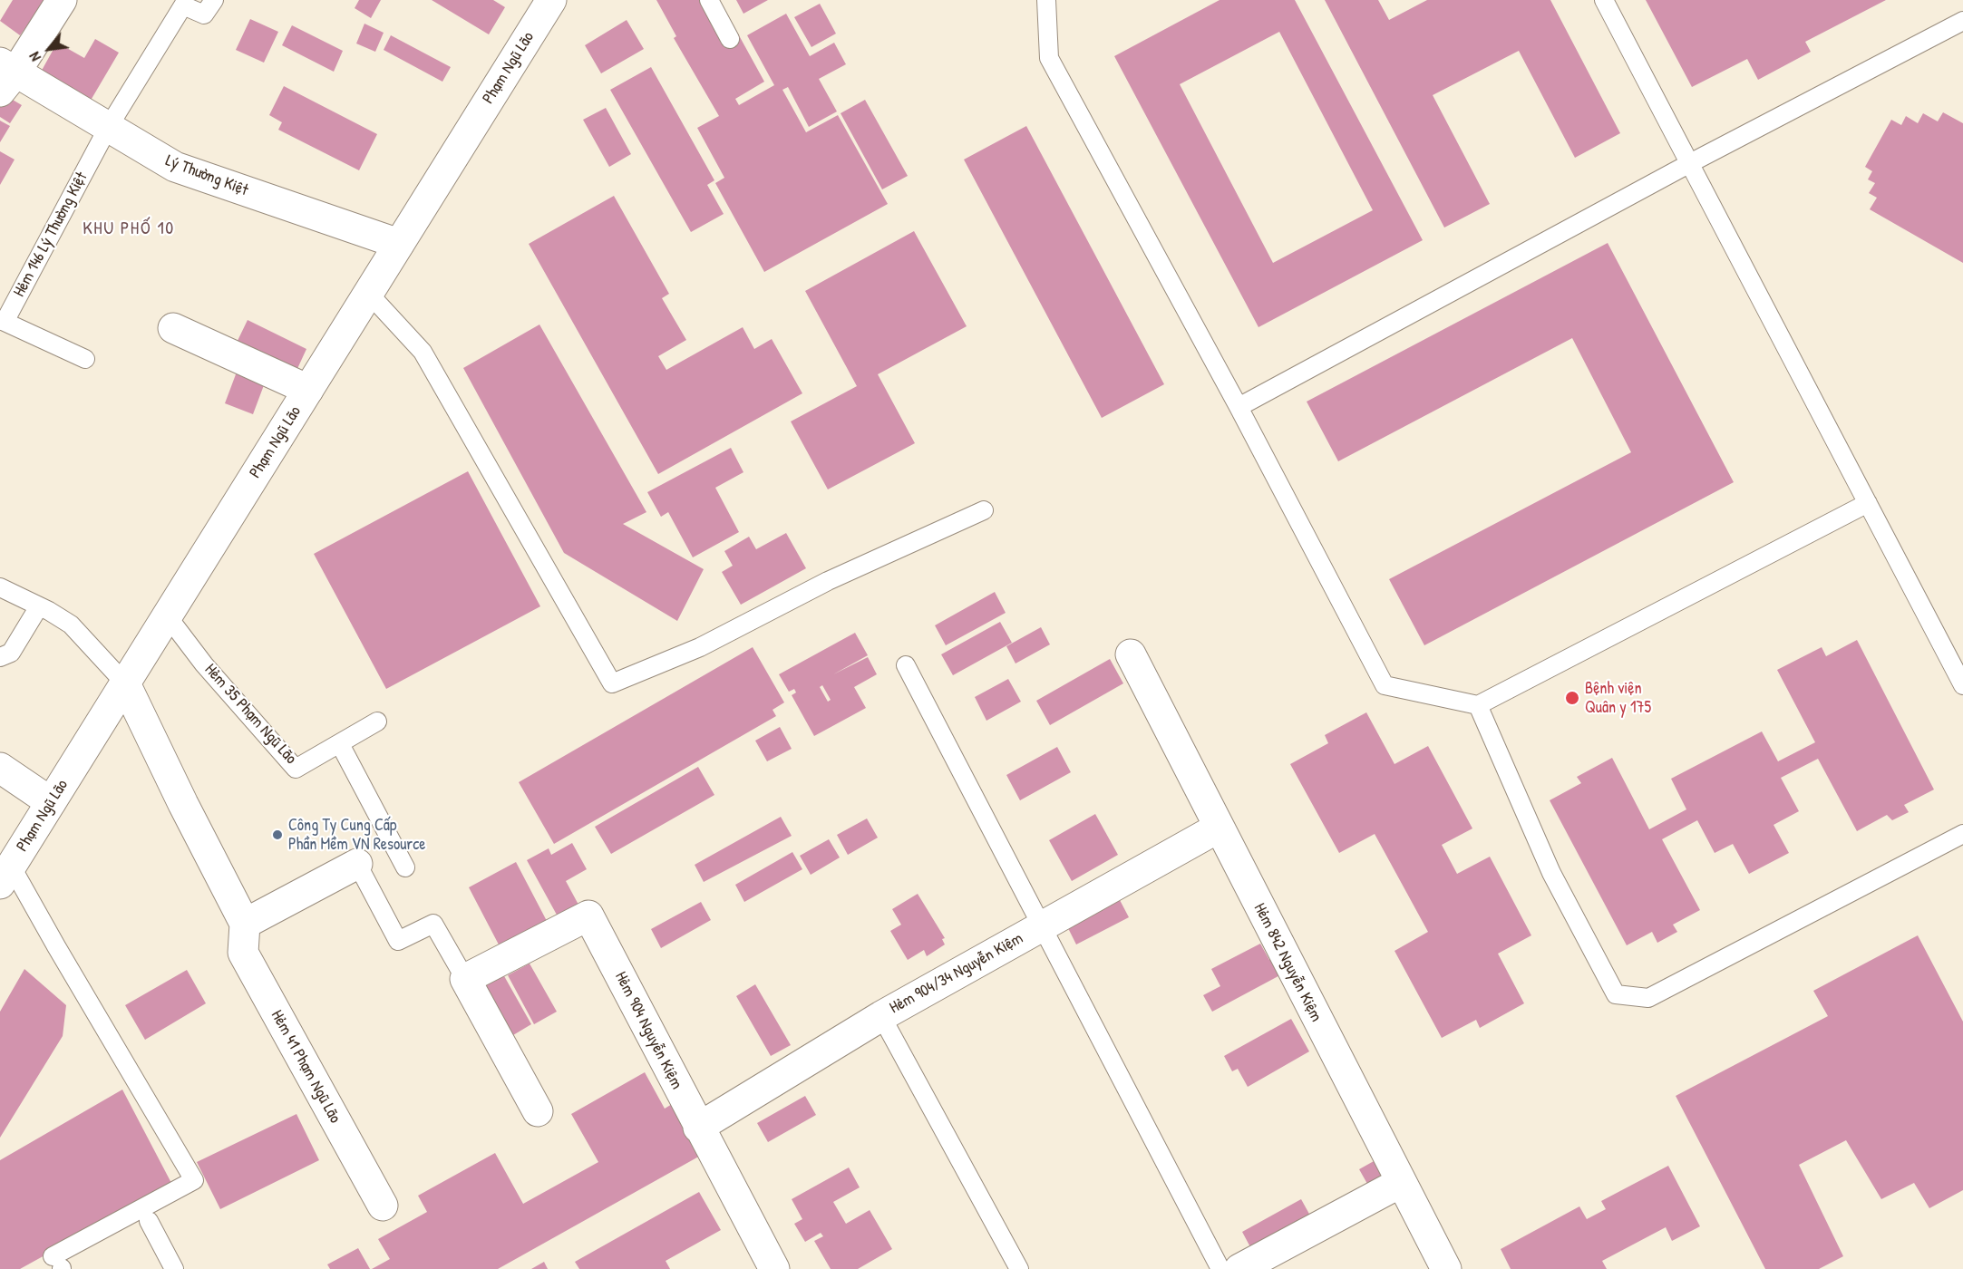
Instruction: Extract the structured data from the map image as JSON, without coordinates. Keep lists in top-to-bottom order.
{
  "streets": {
    "street": [
      "Phạm Ngũ Lão",
      "Lý Thường Kiệt",
      "Hẻm 842 Nguyễn Kiệm",
      "Hẻm 904/34 Nguyễn Kiệm",
      "Hẻm 904 Nguyễn Kiệm",
      "Hẻm 41 Phạm Ngũ Lão"
    ],
    "lane": ["Hẻm 146 Lý Thường Kiệt", "Hẻm 35 Phạm Ngũ Lão"]
  },
  "crossings": [
    ["Phạm Ngũ Lão", "Lý Thường Kiệt"],
    ["Phạm Ngũ Lão", "Hẻm 35 Phạm Ngũ Lão"],
    ["Lý Thường Kiệt", "Hẻm 146 Lý Thường Kiệt"],
    ["Hẻm 842 Nguyễn Kiệm", "Hẻm 904/34 Nguyễn Kiệm"],
    ["Hẻm 904/34 Nguyễn Kiệm", "Hẻm 904 Nguyễn Kiệm"]
  ],
  "districts": ["KHU PHỐ 10"],
  "places": ["Bệnh viện Quân y 175", "Công Ty Cung Cấp Phần Mềm VN Resource"],
  "north": "bottom left"
}
